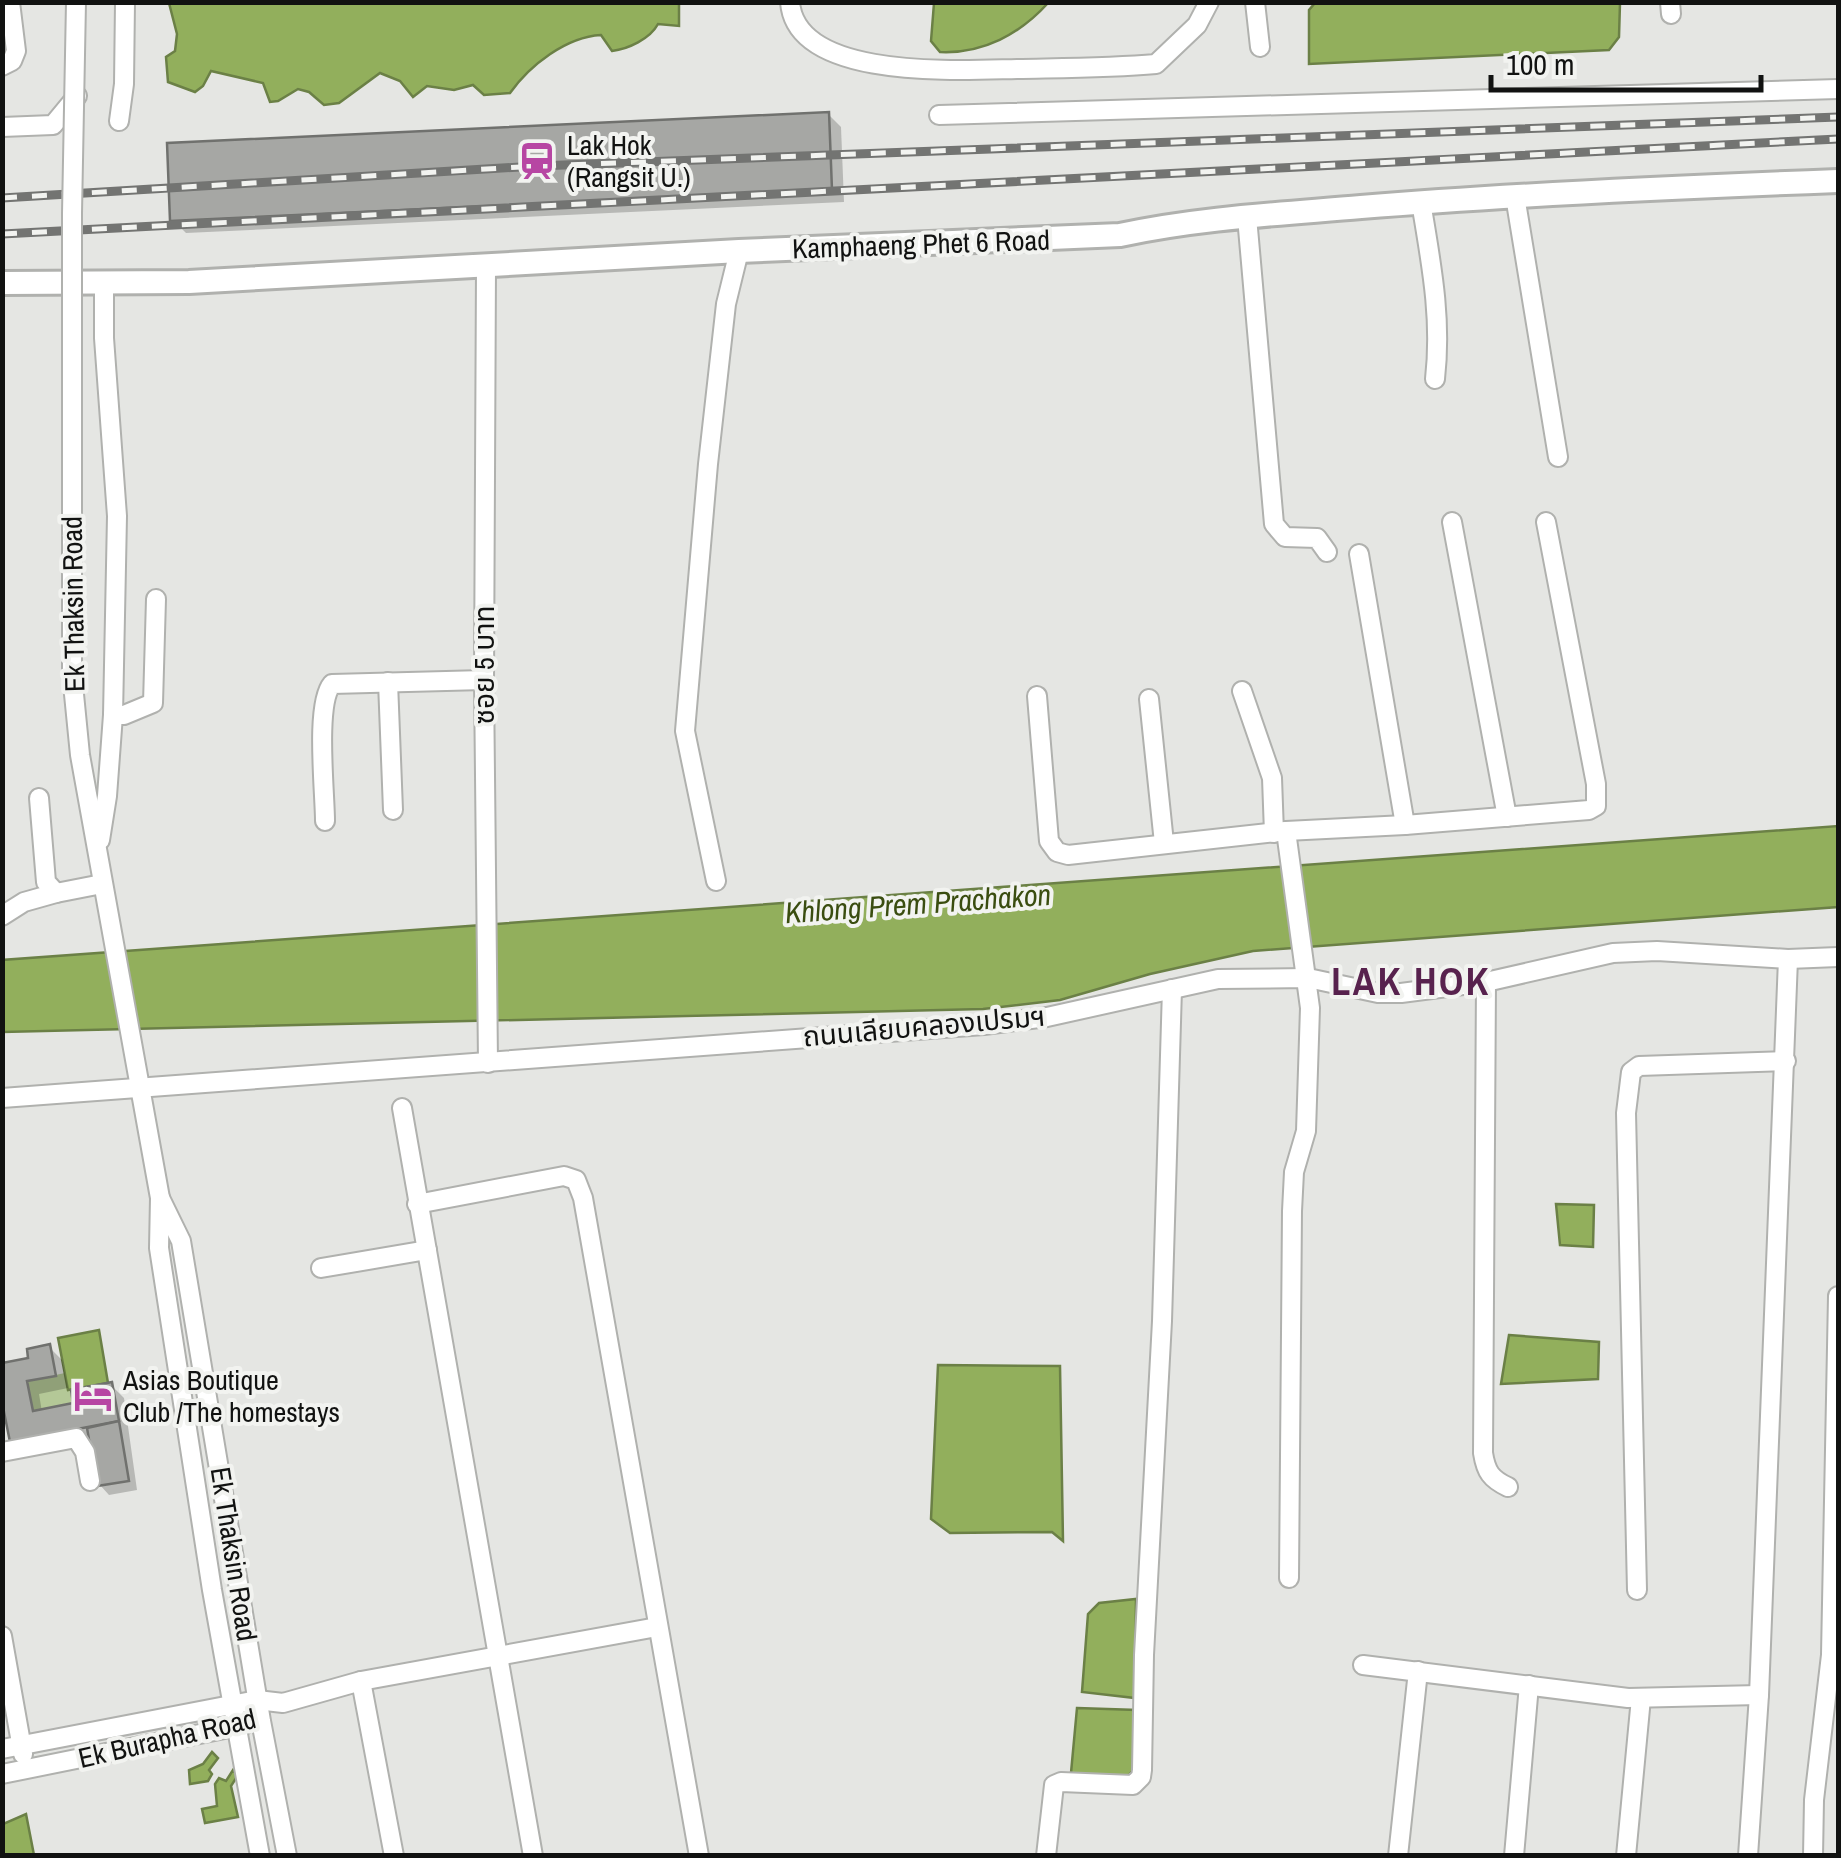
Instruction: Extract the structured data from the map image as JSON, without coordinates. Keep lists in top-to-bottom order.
{
  "streets": {
    "main road": ["Kamphaeng Phet 6 Road"],
    "street": [
      "Ek Thaksin Road",
      "ซอย 5 บาท",
      "ถนนเลียบคลองเปรมฯ",
      "Ek Burapha Road"
    ]
  },
  "crossings": [
    ["Kamphaeng Phet 6 Road", "ซอย 5 บาท"],
    ["Ek Thaksin Road", "ถนนเลียบคลองเปรมฯ"],
    ["Ek Thaksin Road", "Ek Burapha Road"],
    ["ซอย 5 บาท", "ถนนเลียบคลองเปรมฯ"]
  ],
  "districts": ["LAK HOK"],
  "water": ["Khlong Prem Prachakon"],
  "places": {
    "station": ["Lak Hok (Rangsit U.)"],
    "hotel": ["Asias Boutique Club /The homestays"]
  },
  "scale_bar": "100 m"
}
